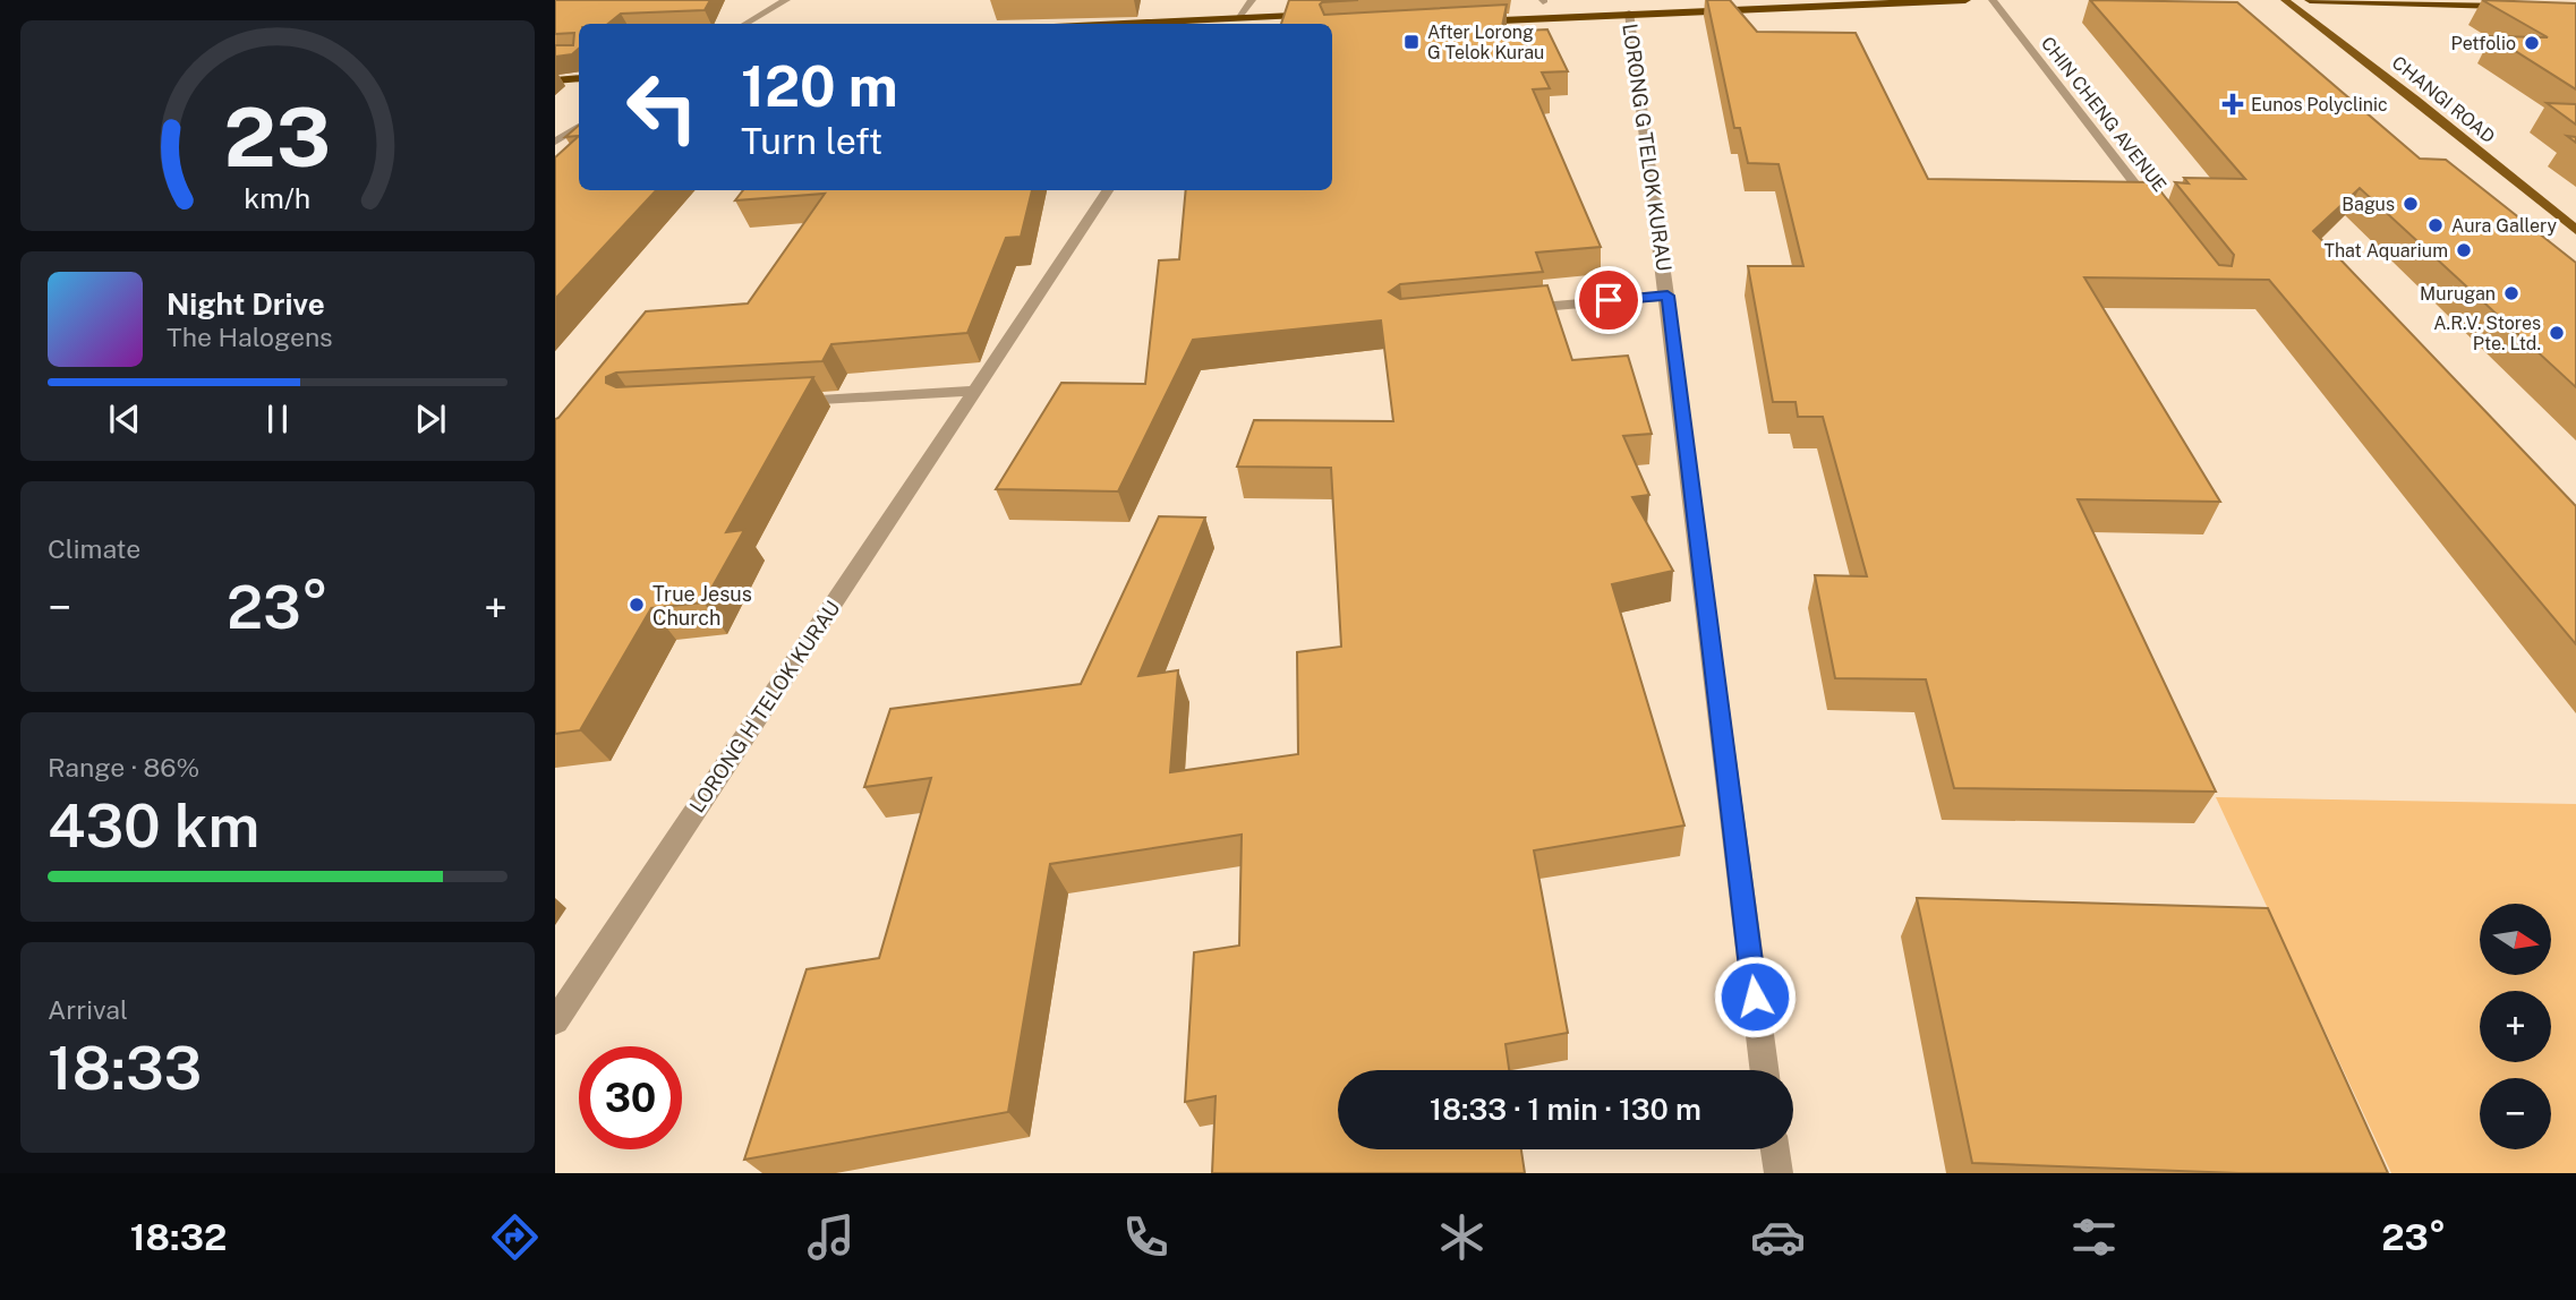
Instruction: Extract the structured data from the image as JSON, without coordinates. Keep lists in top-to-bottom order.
{
  "streets": {
    "main road": ["CHANGI ROAD"],
    "street": ["CHIN CHENG AVENUE", "LORONG G TELOK KURAU", "LORONG H TELOK KURAU"]
  },
  "places": {
    "transit": ["After Lorong G Telok Kurau"],
    "other": [
      "Petfolio",
      "Bagus",
      "Aura Gallery",
      "That Aquarium",
      "Murugan",
      "A.R.V. Stores Pte. Ltd.",
      "True Jesus Church"
    ],
    "health": ["Eunos Polyclinic"]
  },
  "north": "right",
  "page": {
    "turn": ["120 m", "Turn left"],
    "song": ["Night Drive", "The Halogens"],
    "tile": [
      "Climate",
      ["Range · 86%", "430 km"],
      ["Arrival", "18:33"]
    ],
    "heat": ["−", "23°", "+"],
    "map_buttons": ["+", "−"],
    "limit": "30",
    "trip": "18:33 · 1 min · 130 m",
    "tabs": ["18:32", "23°"],
    "gauge": ["23", "km/h"]
  }
}
